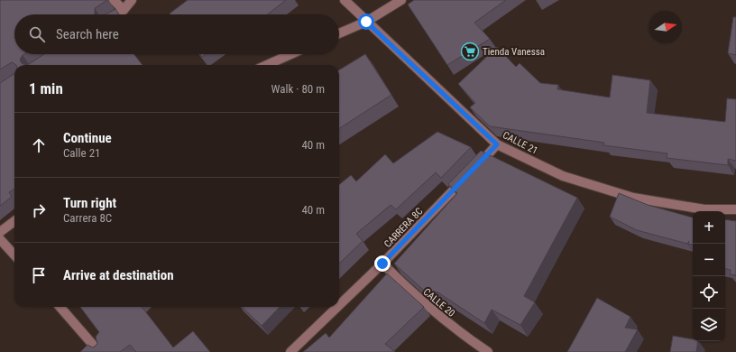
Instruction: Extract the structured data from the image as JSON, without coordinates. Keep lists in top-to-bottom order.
{
  "streets": {
    "street": ["CALLE 21", "CARRERA 8C", "CALLE 20"]
  },
  "crossings": [
    ["CALLE 21", "CARRERA 8C"],
    ["CARRERA 8C", "CALLE 20"]
  ],
  "places": {
    "supermarket": ["Tienda Vanessa"]
  },
  "north": "right",
  "page": {
    "search": "Search here",
    "heading": ["1 min", "Walk · 80 m"],
    "list": [
      ["Continue", "Calle 21", "40 m"],
      ["Turn right", "Carrera 8C", "40 m"],
      "Arrive at destination"
    ],
    "map_buttons": ["+", "−"]
  }
}
